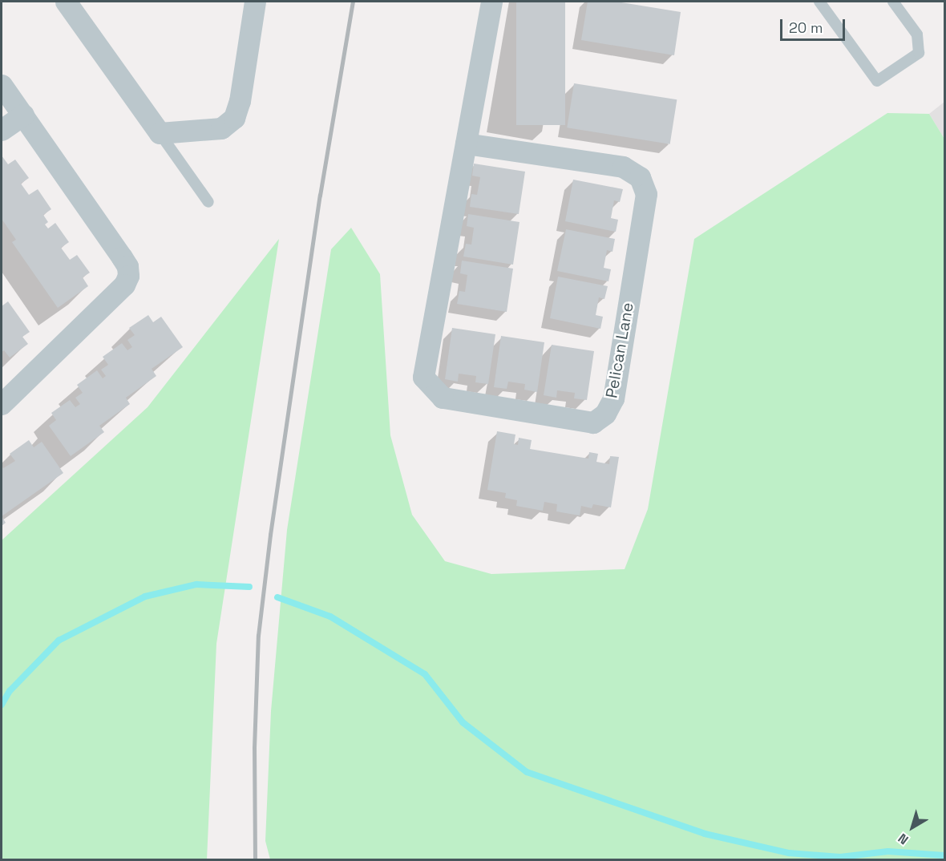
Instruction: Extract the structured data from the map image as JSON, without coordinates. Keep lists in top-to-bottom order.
{
  "streets": {
    "street": ["Pelican Lane"]
  },
  "scale_bar": "20 m",
  "north": "bottom left"
}
